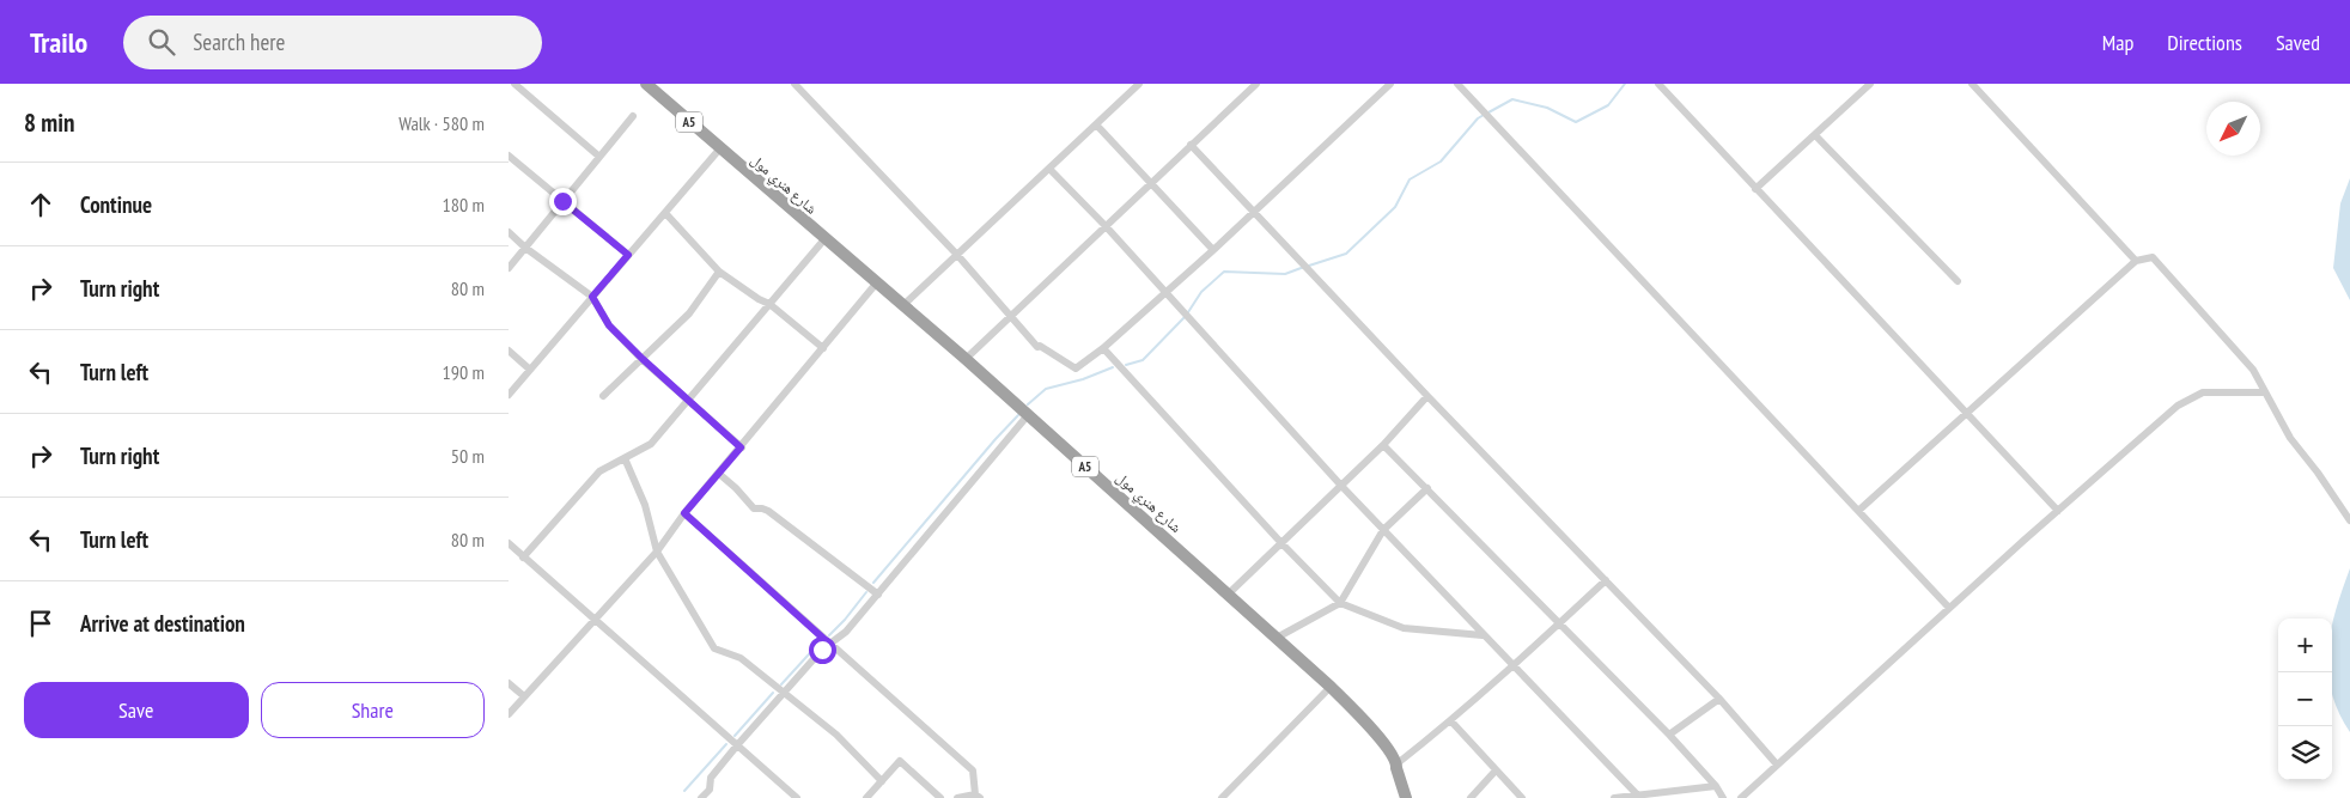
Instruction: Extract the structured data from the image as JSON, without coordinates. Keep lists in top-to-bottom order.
{
  "streets": {
    "highway": ["A5", "شارع هنري مول"]
  },
  "crossings": [
    ["A5", "شارع هنري مول"]
  ],
  "north": "bottom left",
  "page": {
    "header": "Trailo",
    "search": "Search here",
    "nav": ["Map", "Directions", "Saved"],
    "heading": ["8 min", "Walk · 580 m"],
    "list": [
      ["Continue", "180 m"],
      ["Turn right", "80 m"],
      ["Turn left", "190 m"],
      ["Turn right", "50 m"],
      ["Turn left", "80 m"],
      "Arrive at destination"
    ],
    "map_buttons": ["+", "−"],
    "buttons": ["Save", "Share"]
  }
}
